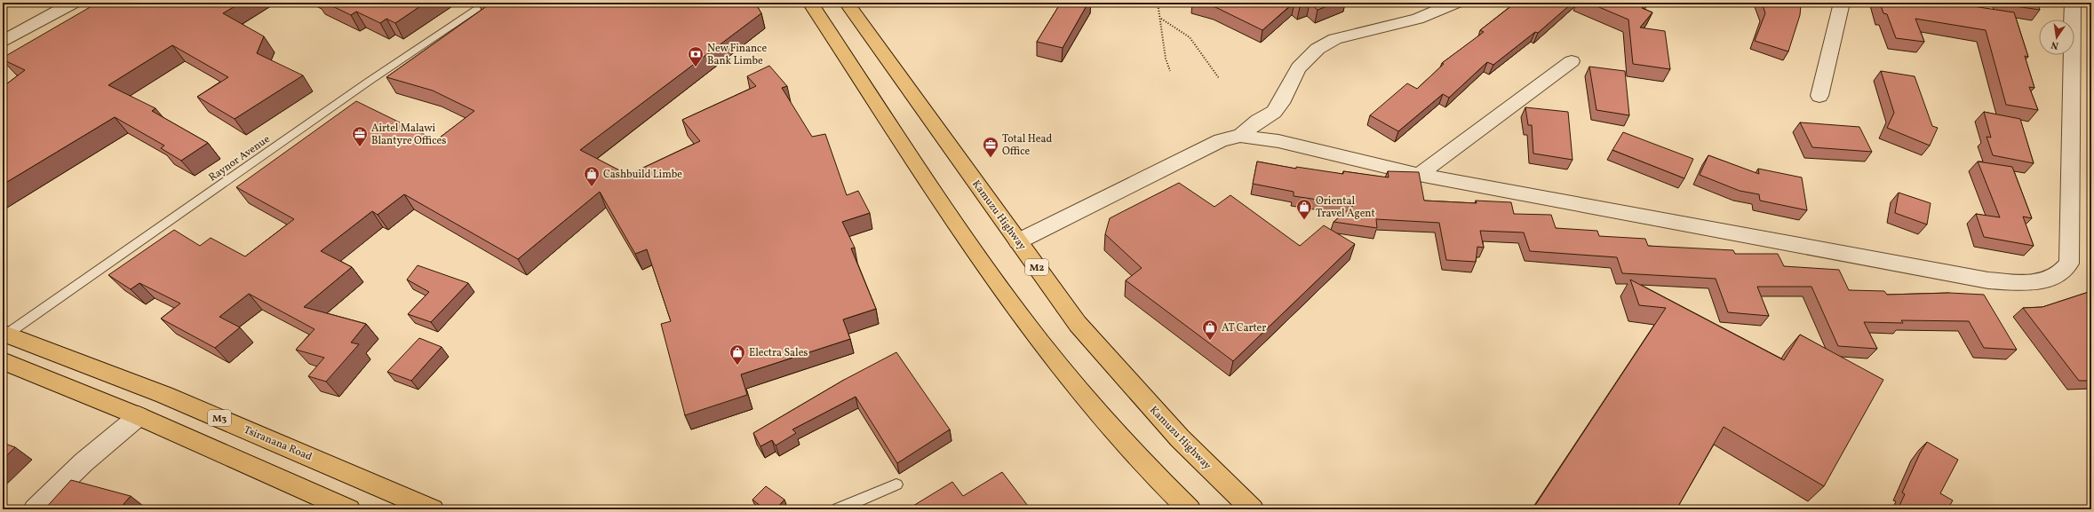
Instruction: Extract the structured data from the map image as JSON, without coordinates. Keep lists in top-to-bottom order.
{
  "streets": {
    "highway": [
      "Kamuzu Highway",
      "M2",
      "M3",
      "Tsiranana Road"
    ],
    "lane": ["Raynor Avenue"]
  },
  "crossings": [
    ["Raynor Avenue", "Tsiranana Road"]
  ],
  "places": {
    "bank": ["New Finance Bank Limbe"],
    "office": ["Airtel Malawi Blantyre Offices", "Total Head Office"],
    "shop": [
      "Cashbuild Limbe",
      "Oriental Travel Agent",
      "AT Carter",
      "Electra Sales"
    ]
  },
  "north": "bottom"
}
